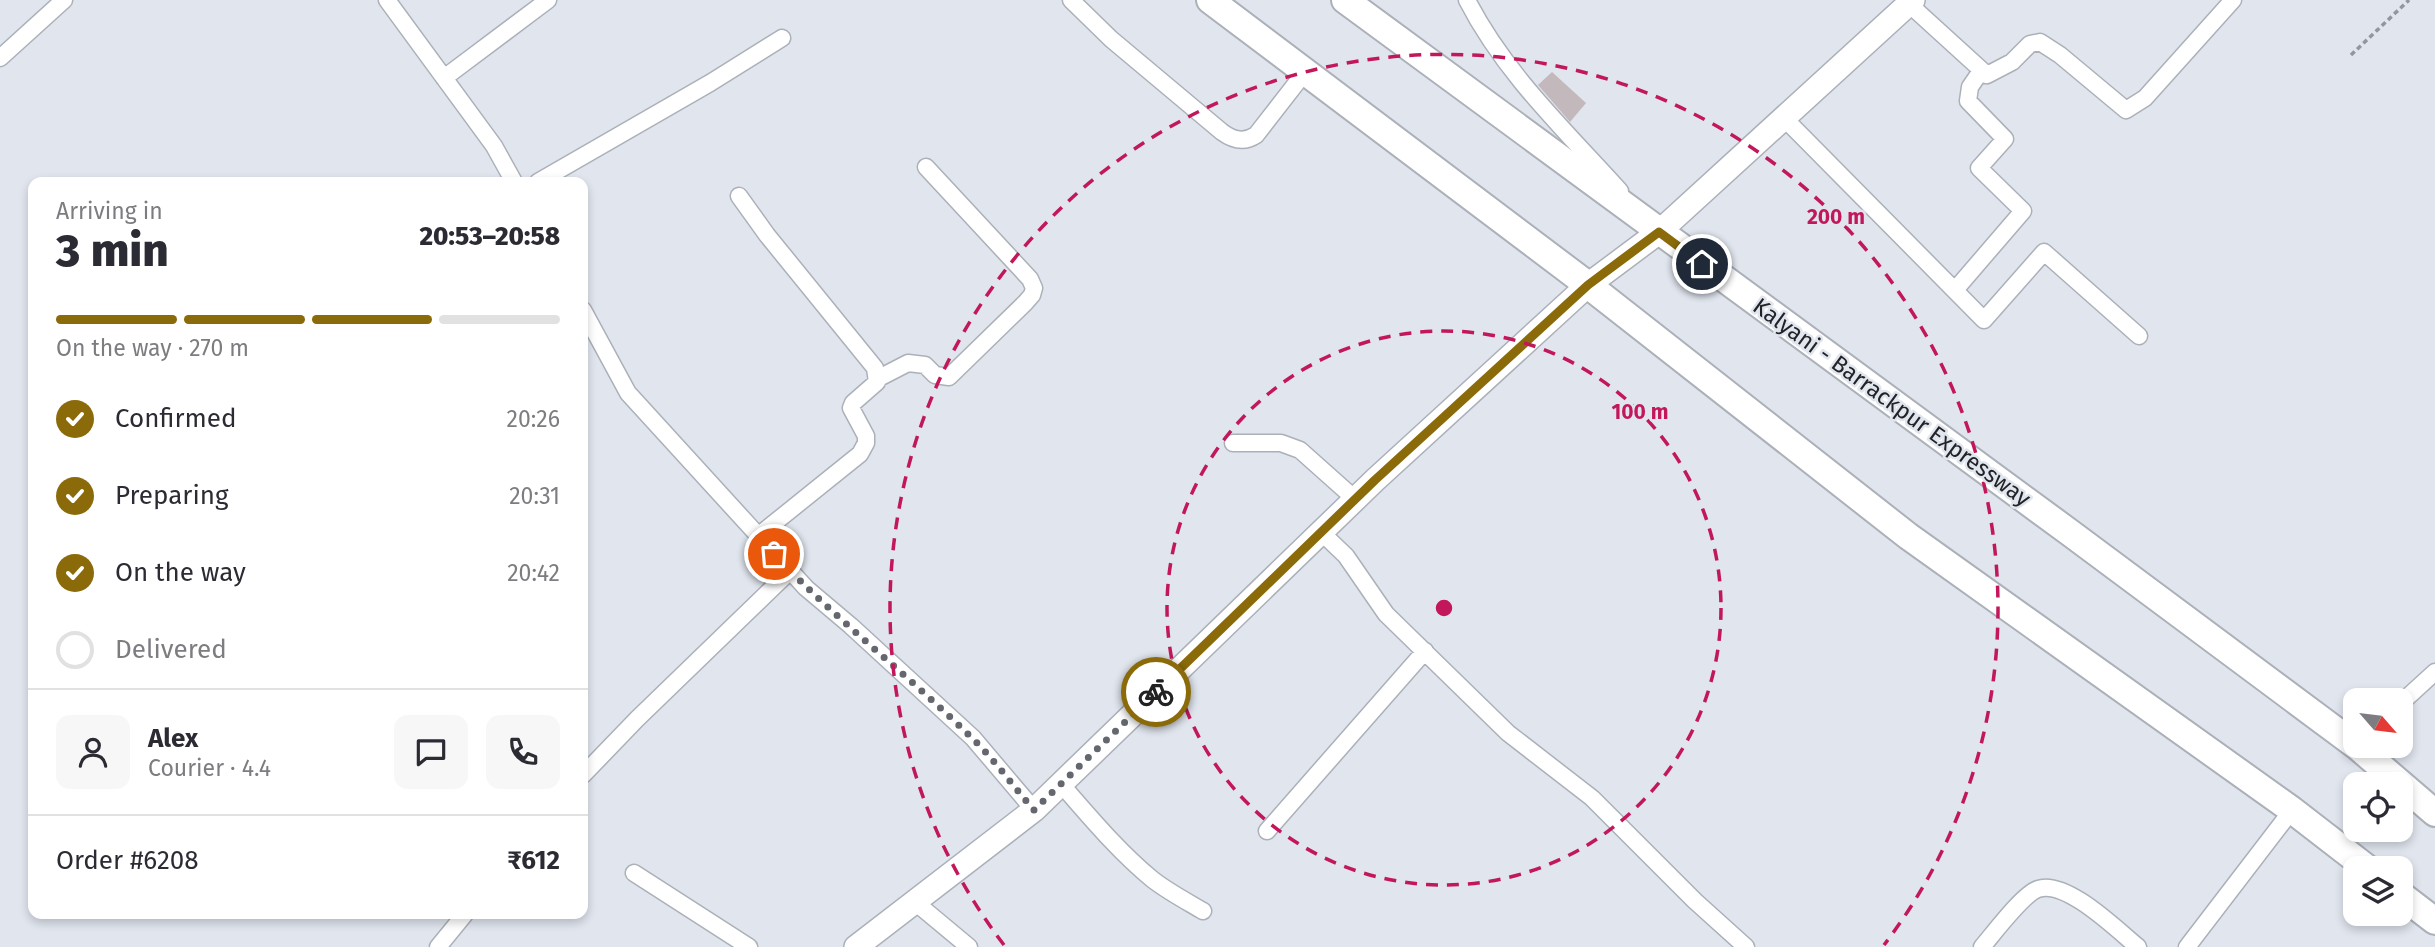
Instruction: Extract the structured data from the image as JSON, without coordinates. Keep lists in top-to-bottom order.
{
  "streets": {
    "highway": ["Kalyani - Barrackpur Expressway"]
  },
  "north": "bottom right",
  "page": {
    "heading": ["3 min", "Arriving in", "20:53–20:58"],
    "panel": [
      "Alex",
      "Courier · 4.4",
      "Order #6208",
      "₹612"
    ],
    "bar": "On the way · 270 m",
    "list": [
      ["Confirmed", "20:26"],
      ["Preparing", "20:31"],
      ["On the way", "20:42"],
      "Delivered"
    ]
  },
  "rings": ["200 m", "100 m"]
}
